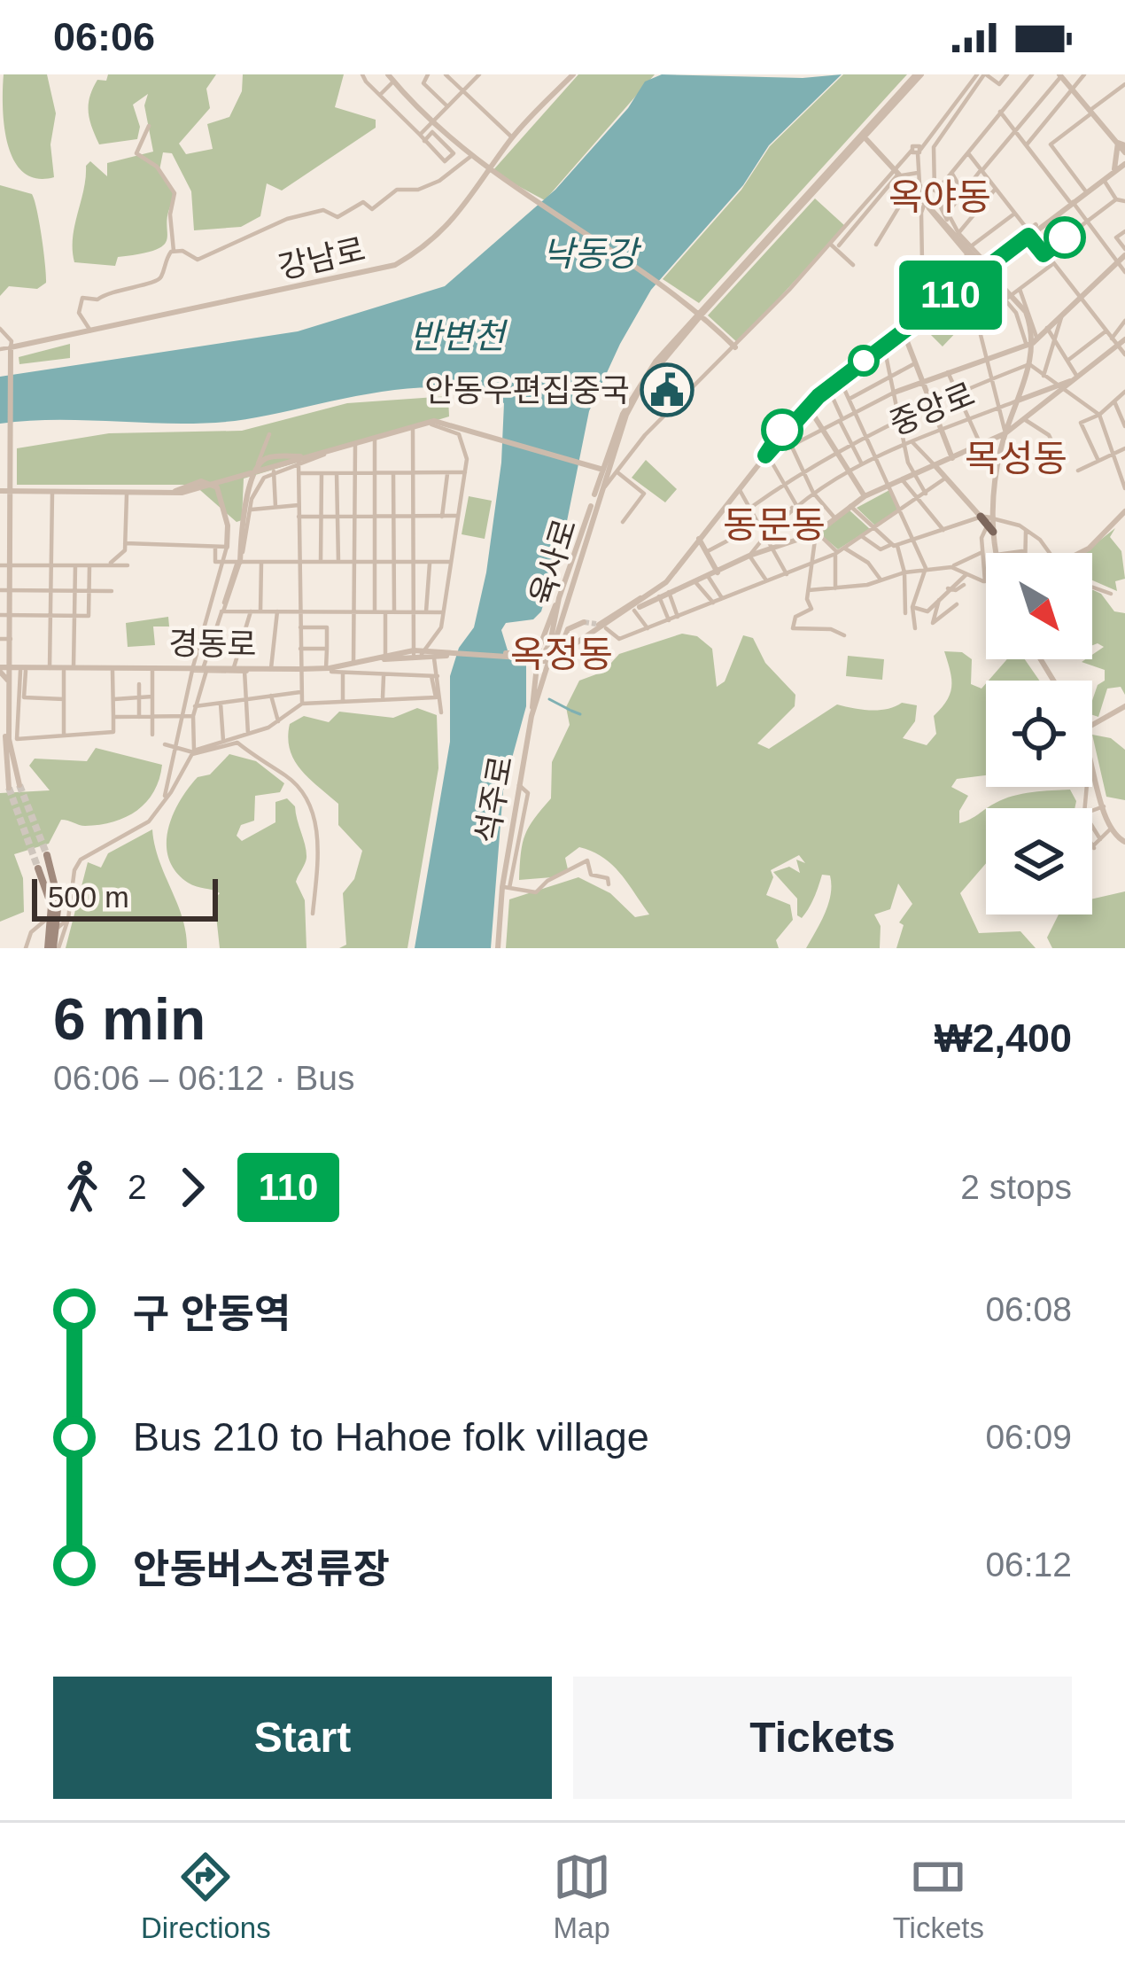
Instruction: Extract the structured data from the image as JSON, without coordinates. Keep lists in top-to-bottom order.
{
  "streets": {
    "street": [
      "강남로",
      "중앙로",
      "육사로",
      "경동로",
      "석주로"
    ]
  },
  "crossings": [
    ["육사로", "석주로"]
  ],
  "districts": [
    "옥야동",
    "목성동",
    "동문동",
    "옥정동"
  ],
  "water": ["낙동강", "반변천"],
  "places": {
    "public building": ["안동우편집중국"]
  },
  "lines": ["bus line 110"],
  "scale_bar": "500 m",
  "north": "bottom right",
  "page": {
    "status": "06:06",
    "on_map": "110",
    "scale": "500 m",
    "heading": ["6 min", "06:06 – 06:12 · Bus", "₩2,400"],
    "legs": ["2", "110", "2 stops"],
    "list": [
      {
        "name": "구 안동역",
        "value": "06:08"
      },
      {
        "name": "Bus 210 to Hahoe folk village",
        "value": "06:09"
      },
      {
        "name": "안동버스정류장",
        "value": "06:12"
      }
    ],
    "buttons": ["Start", "Tickets"],
    "tabs": ["Directions", "Map", "Tickets"]
  }
}
